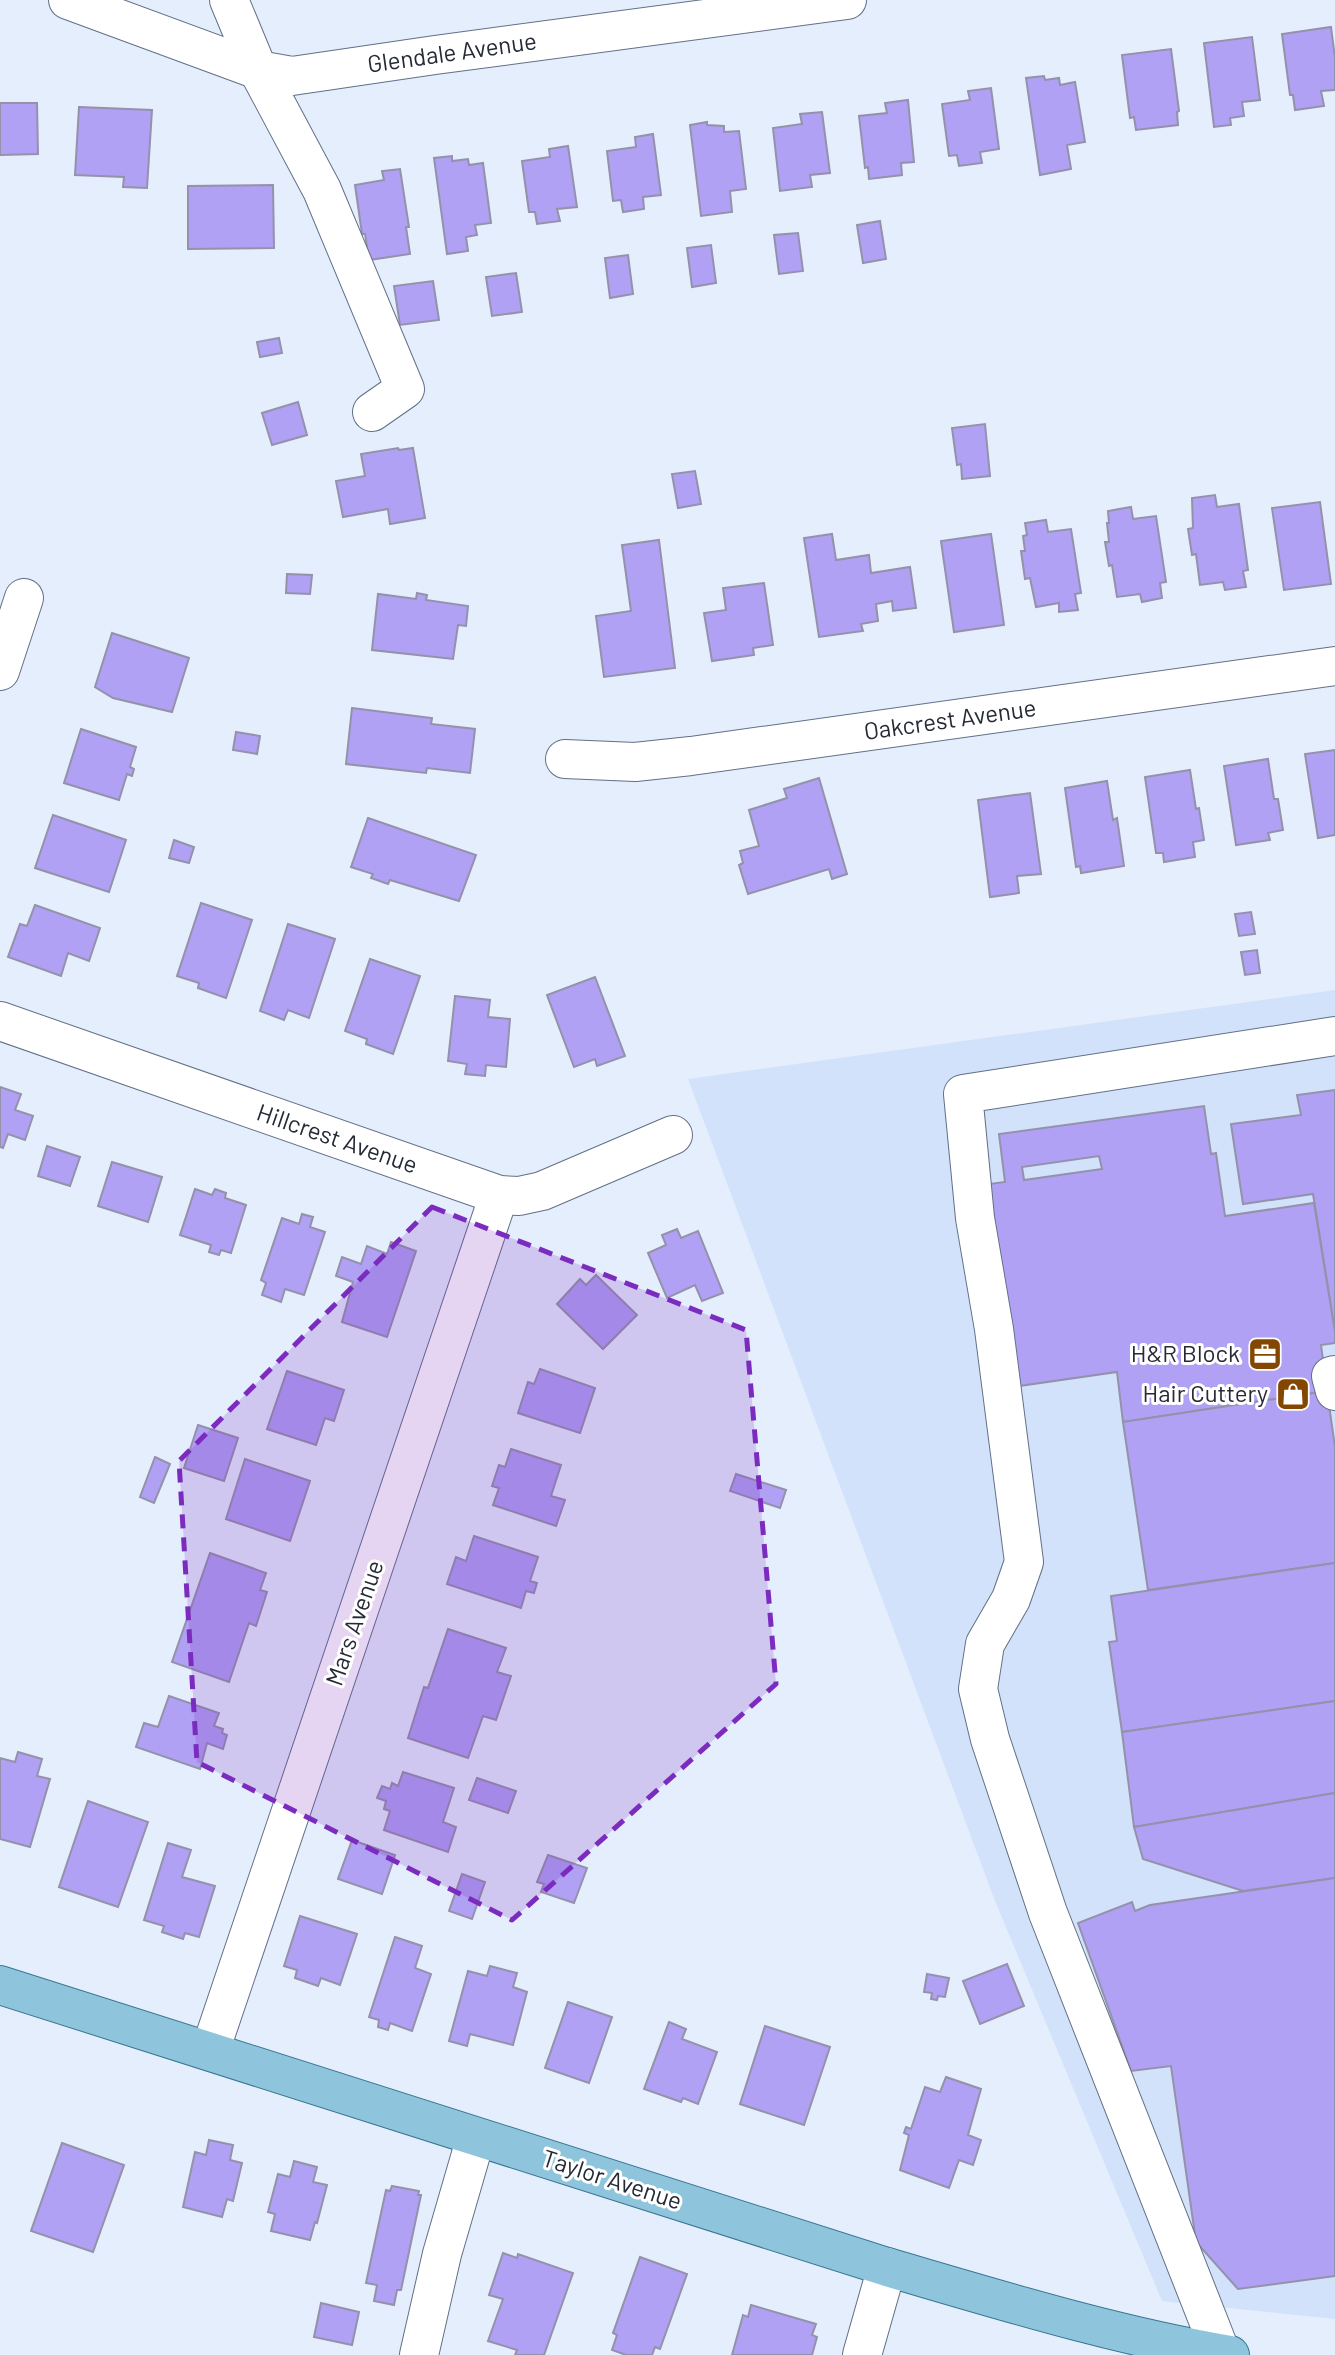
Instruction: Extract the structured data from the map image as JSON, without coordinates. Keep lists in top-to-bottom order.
{
  "streets": {
    "main road": ["Taylor Avenue"],
    "street": [
      "Glendale Avenue",
      "Oakcrest Avenue",
      "Hillcrest Avenue",
      "Mars Avenue"
    ]
  },
  "crossings": [
    ["Hillcrest Avenue", "Mars Avenue"],
    ["Mars Avenue", "Taylor Avenue"]
  ],
  "places": {
    "office": ["H&R Block"],
    "shop": ["Hair Cuttery"]
  }
}
